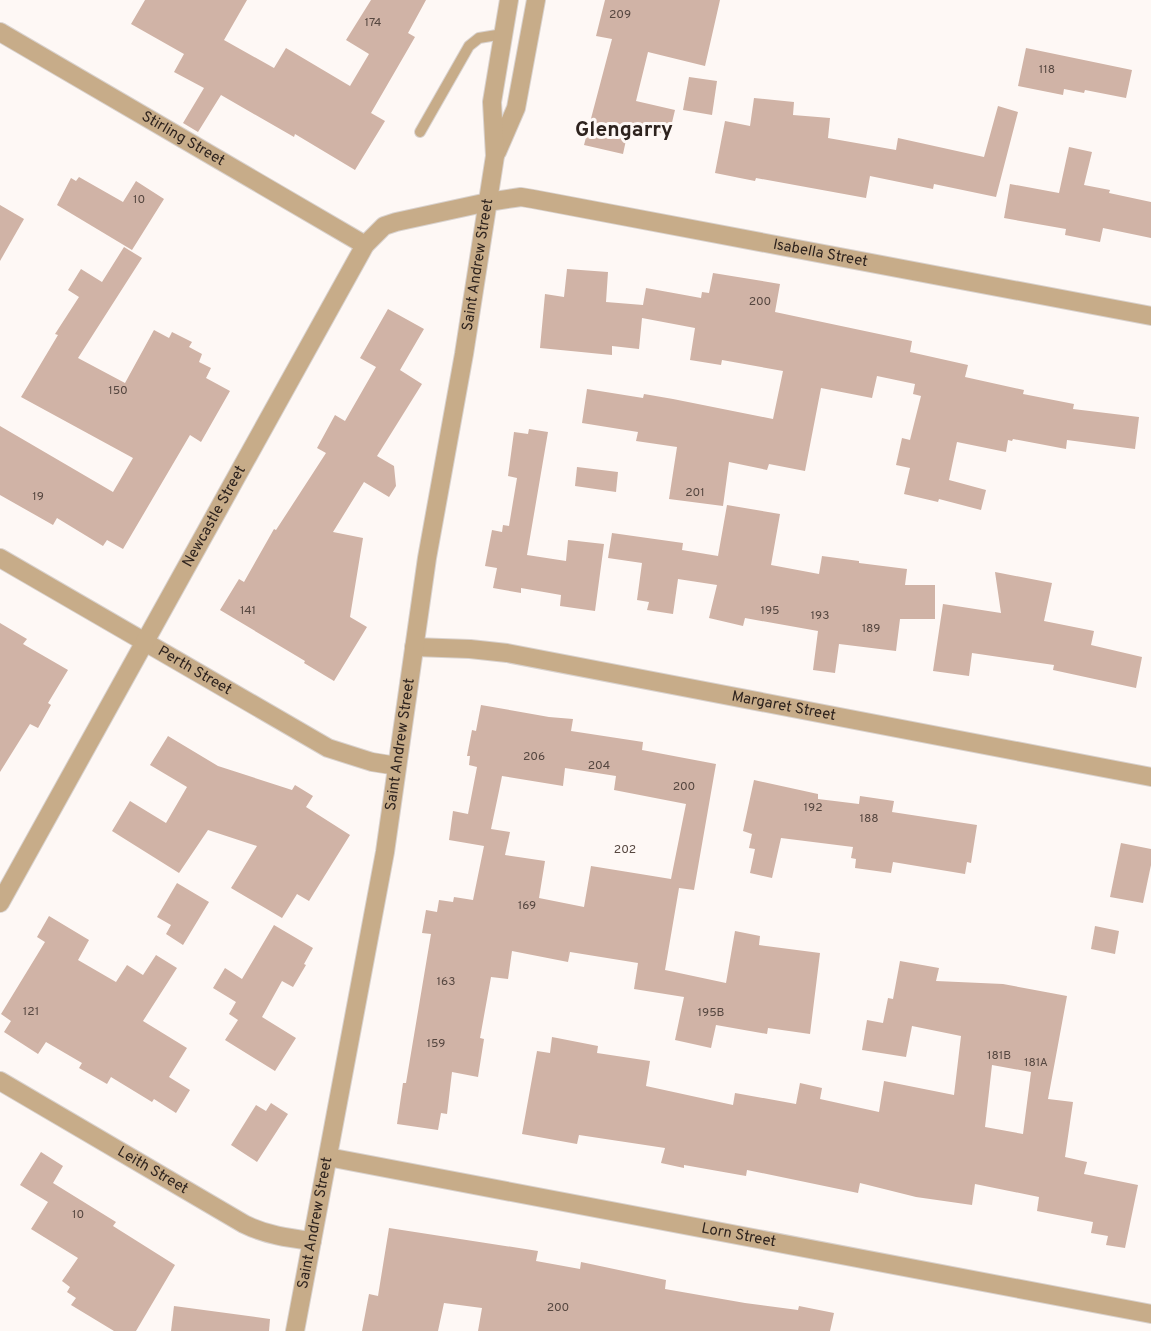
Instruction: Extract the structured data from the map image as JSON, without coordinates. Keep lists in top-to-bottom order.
{
  "streets": {
    "street": [
      "Stirling Street",
      "Isabella Street",
      "Saint Andrew Street",
      "Newcastle Street",
      "Perth Street",
      "Margaret Street",
      "Leith Street",
      "Lorn Street"
    ]
  },
  "crossings": [
    ["Stirling Street", "Newcastle Street"],
    ["Isabella Street", "Saint Andrew Street"],
    ["Isabella Street", "Newcastle Street"],
    ["Saint Andrew Street", "Newcastle Street"],
    ["Saint Andrew Street", "Perth Street"],
    ["Saint Andrew Street", "Margaret Street"],
    ["Saint Andrew Street", "Leith Street"],
    ["Saint Andrew Street", "Lorn Street"],
    ["Newcastle Street", "Perth Street"]
  ],
  "districts": ["Glengarry"],
  "house_numbers": [
    "209",
    "174",
    "118",
    "10",
    "200",
    "150",
    "201",
    "19",
    "141",
    "195",
    "193",
    "189",
    "206",
    "204",
    "200",
    "192",
    "188",
    "202",
    "169",
    "163",
    "121",
    "195B",
    "159",
    "181B",
    "181A",
    "10",
    "200"
  ]
}
